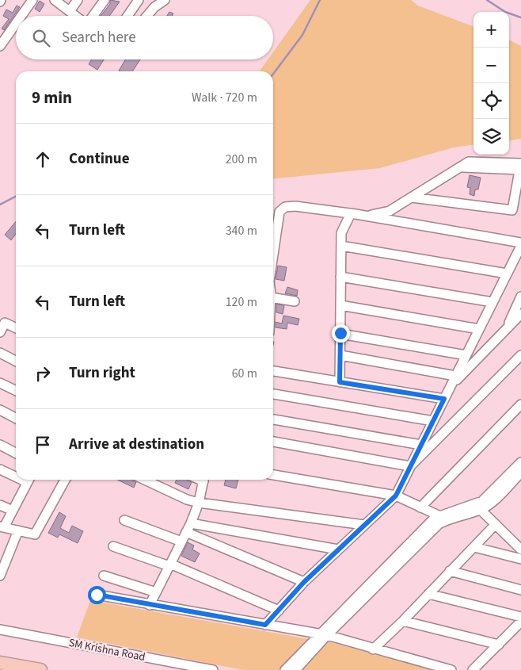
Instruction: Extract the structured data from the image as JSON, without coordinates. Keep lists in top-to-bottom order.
{
  "streets": {
    "street": ["SM Krishna Road"]
  },
  "page": {
    "map_buttons": ["+", "−"],
    "search": "Search here",
    "heading": ["9 min", "Walk · 720 m"],
    "list": [
      ["Continue", "200 m"],
      ["Turn left", "340 m"],
      ["Turn left", "120 m"],
      ["Turn right", "60 m"],
      "Arrive at destination"
    ]
  }
}
